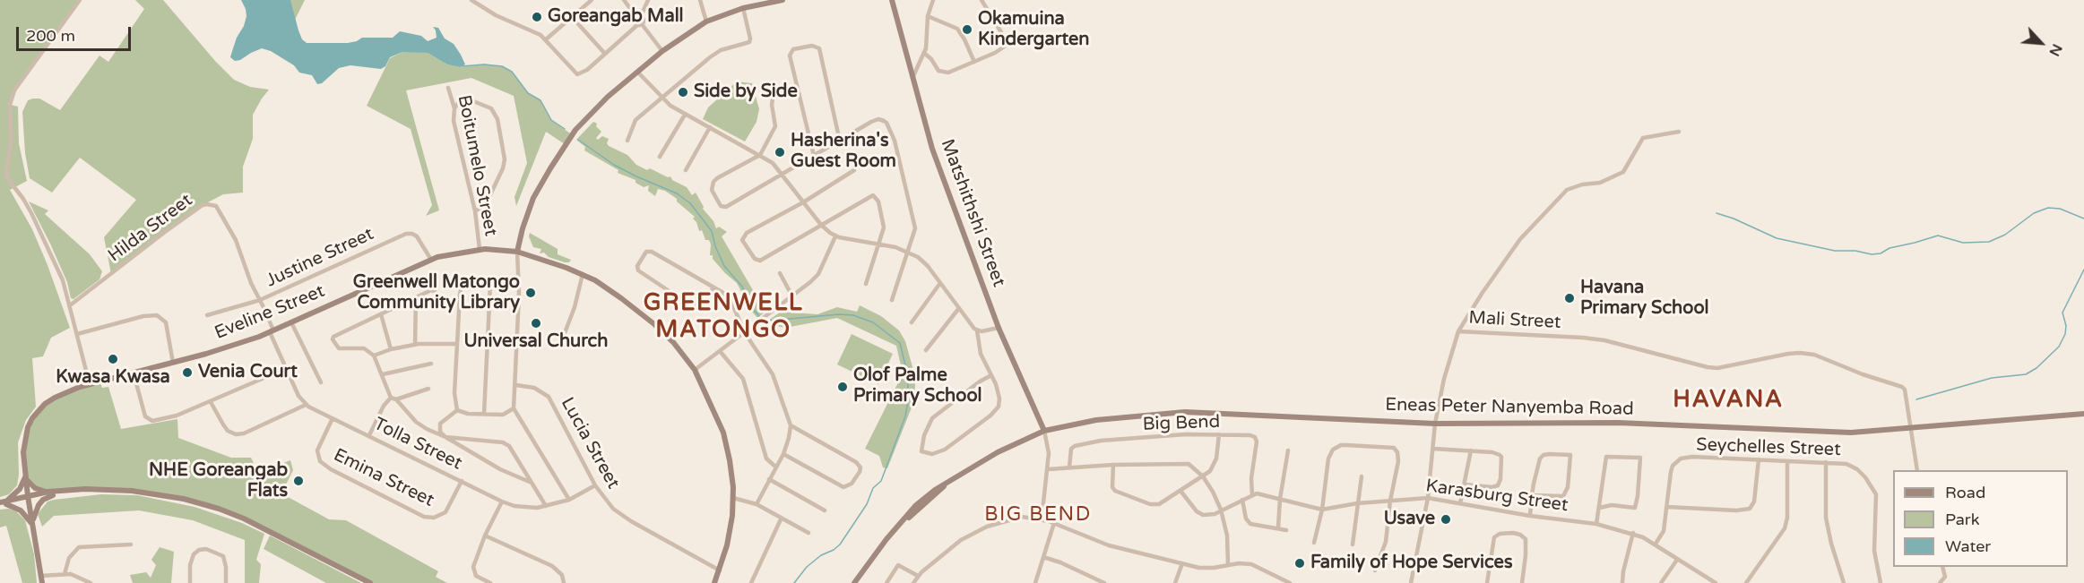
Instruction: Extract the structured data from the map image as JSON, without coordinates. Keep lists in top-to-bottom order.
{
  "streets": {
    "main road": ["Matshithshi Street", "Eveline Street", "Eneas Peter Nanyemba Road"],
    "street": [
      "Boitumelo Street",
      "Hilda Street",
      "Justine Street",
      "Mali Street",
      "Big Bend",
      "Lucia Street",
      "Tolla Street",
      "Seychelles Street",
      "Emina Street",
      "Karasburg Street"
    ]
  },
  "crossings": [
    ["Boitumelo Street", "Eveline Street"],
    ["Matshithshi Street", "Eneas Peter Nanyemba Road"],
    ["Hilda Street", "Justine Street"],
    ["Hilda Street", "Eveline Street"],
    ["Justine Street", "Eveline Street"],
    ["Eveline Street", "Lucia Street"],
    ["Mali Street", "Eneas Peter Nanyemba Road"],
    ["Big Bend", "Karasburg Street"],
    ["Lucia Street", "Tolla Street"],
    ["Tolla Street", "Emina Street"],
    ["Seychelles Street", "Karasburg Street"]
  ],
  "districts": ["GREENWELL MATONGO", "HAVANA", "BIG BEND"],
  "places": [
    "Goreangab Mall",
    "Okamuina Kindergarten",
    "Side by Side",
    "Hasherina's Guest Room",
    "Greenwell Matongo Community Library",
    "Havana Primary School",
    "Universal Church",
    "Kwasa Kwasa",
    "Venia Court",
    "Olof Palme Primary School",
    "NHE Goreangab Flats",
    "Usave",
    "Family of Hope Services"
  ],
  "legend": ["Road", "Park", "Water"],
  "scale_bar": "200 m",
  "north": "bottom right"
}
